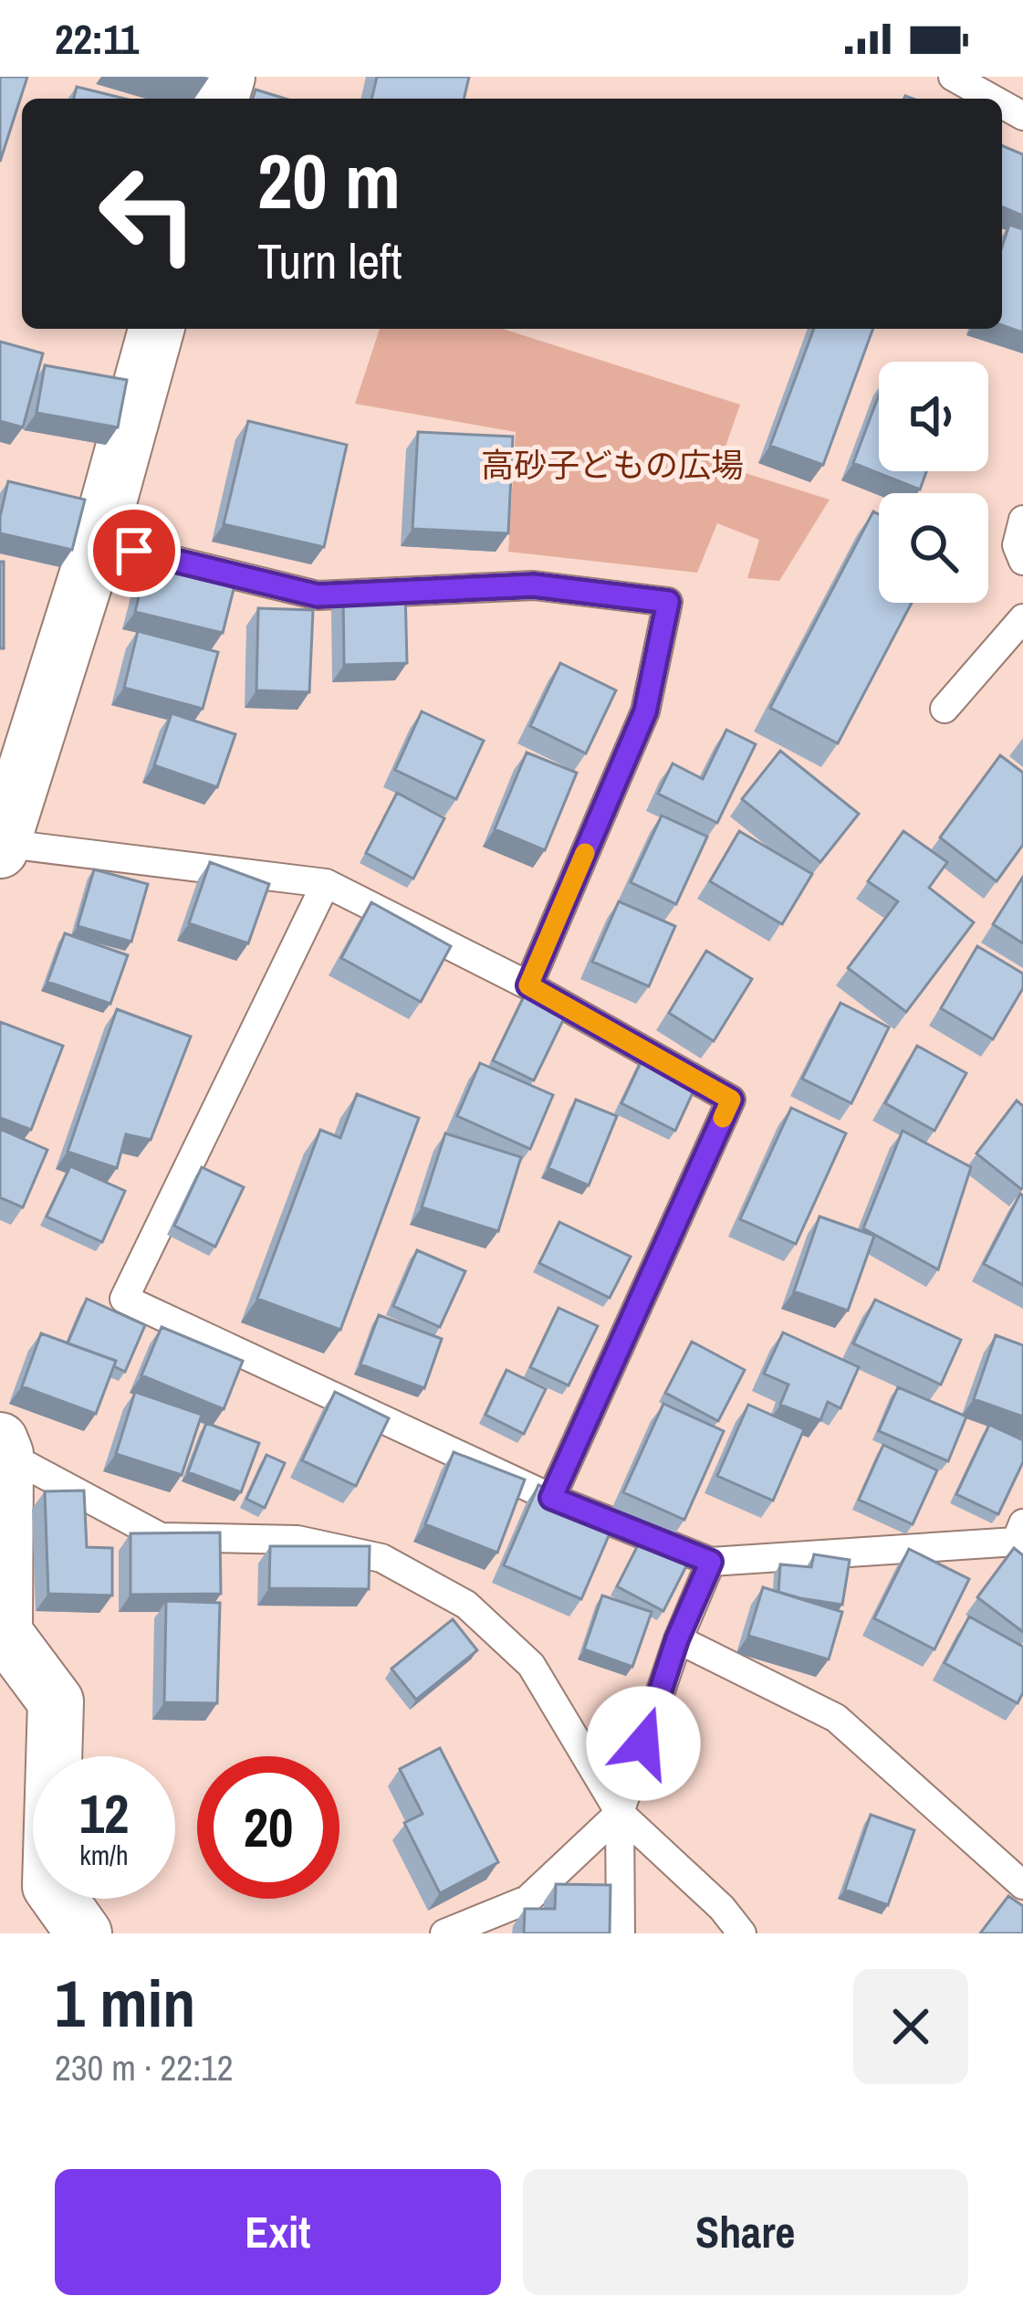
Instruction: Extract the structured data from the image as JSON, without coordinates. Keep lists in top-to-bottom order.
{
  "parks": ["高砂子どもの広場"],
  "page": {
    "status": "22:11",
    "turn": ["20 m", "Turn left"],
    "speed": "12 km/h",
    "limit": "20",
    "heading": ["1 min", "230 m · 22:12"],
    "buttons": ["Exit", "Share"]
  }
}
